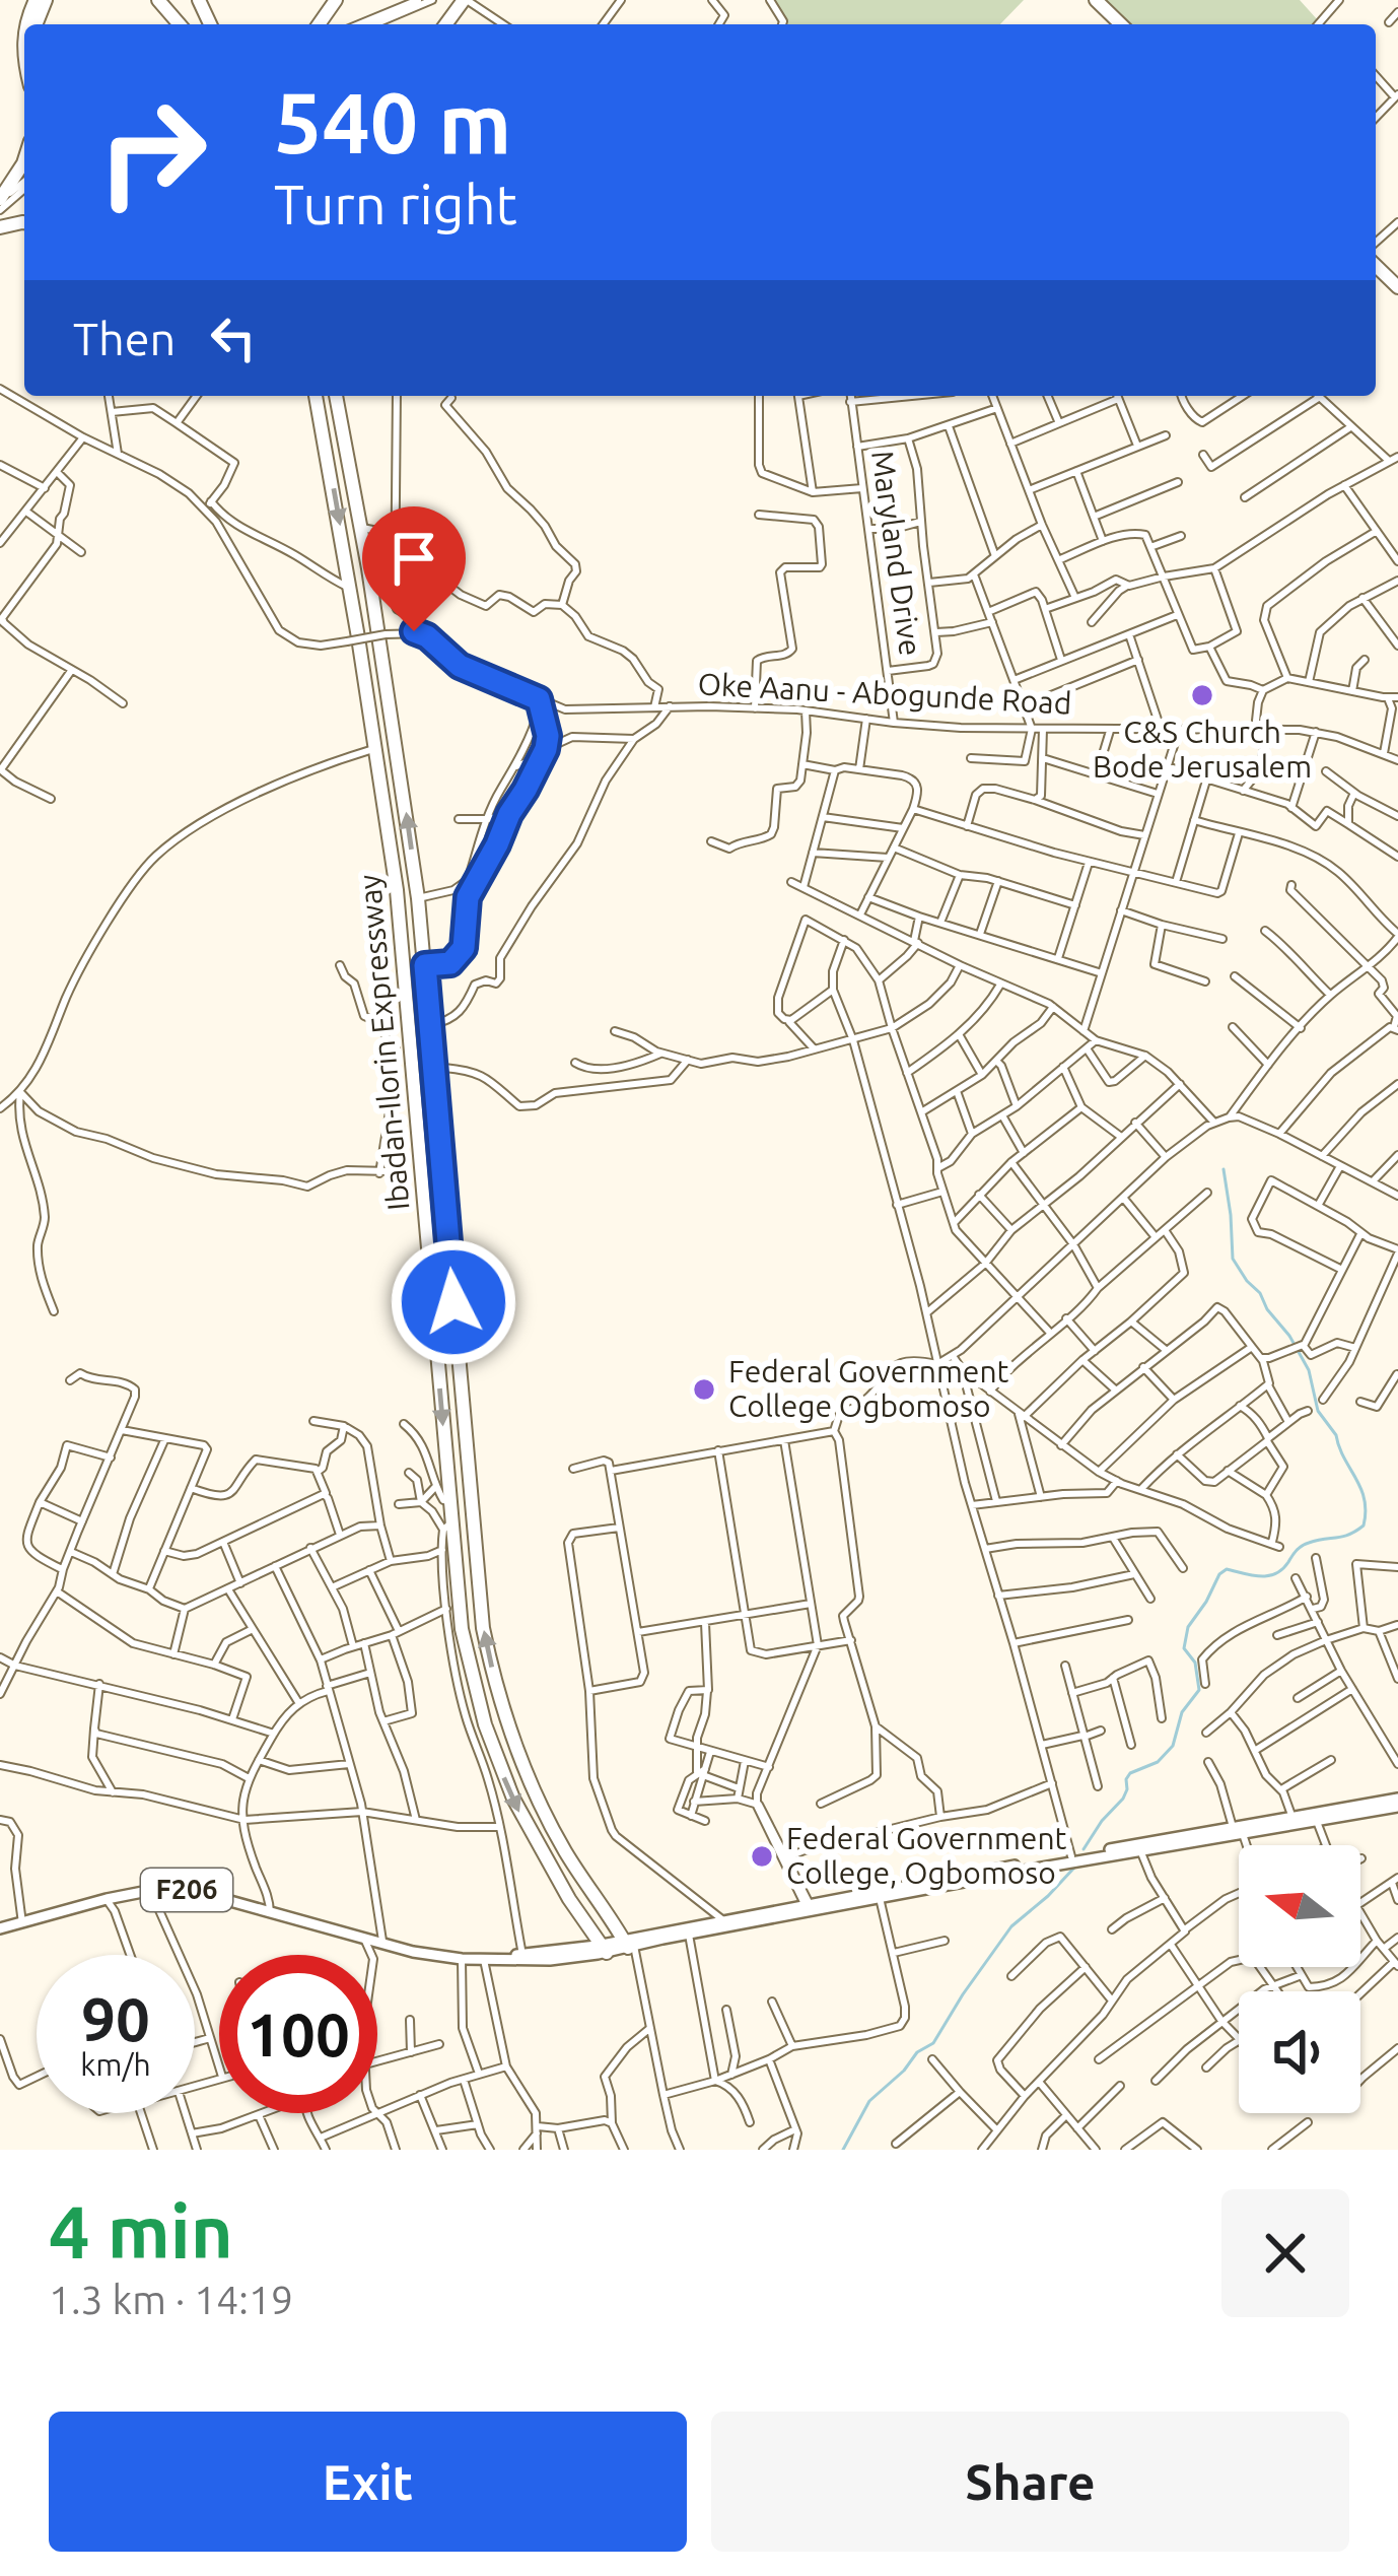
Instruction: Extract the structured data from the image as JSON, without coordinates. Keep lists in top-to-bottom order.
{
  "streets": {
    "highway": ["Ibadan-Ilorin Expressway"],
    "main road": ["F206"],
    "street": ["Maryland Drive", "Oke Aanu - Abogunde Road"]
  },
  "crossings": [
    ["Maryland Drive", "Oke Aanu - Abogunde Road"],
    ["Ibadan-Ilorin Expressway", "F206"]
  ],
  "places": ["C&S Church Bode Jerusalem", "Federal Government College Ogbomoso", "Federal Government College, Ogbomoso"],
  "north": "left",
  "page": {
    "turn": ["540 m", "Turn right"],
    "then": "Then",
    "speed": "90 km/h",
    "limit": "100",
    "heading": ["4 min", "1.3 km · 14:19"],
    "buttons": ["Exit", "Share"]
  }
}
